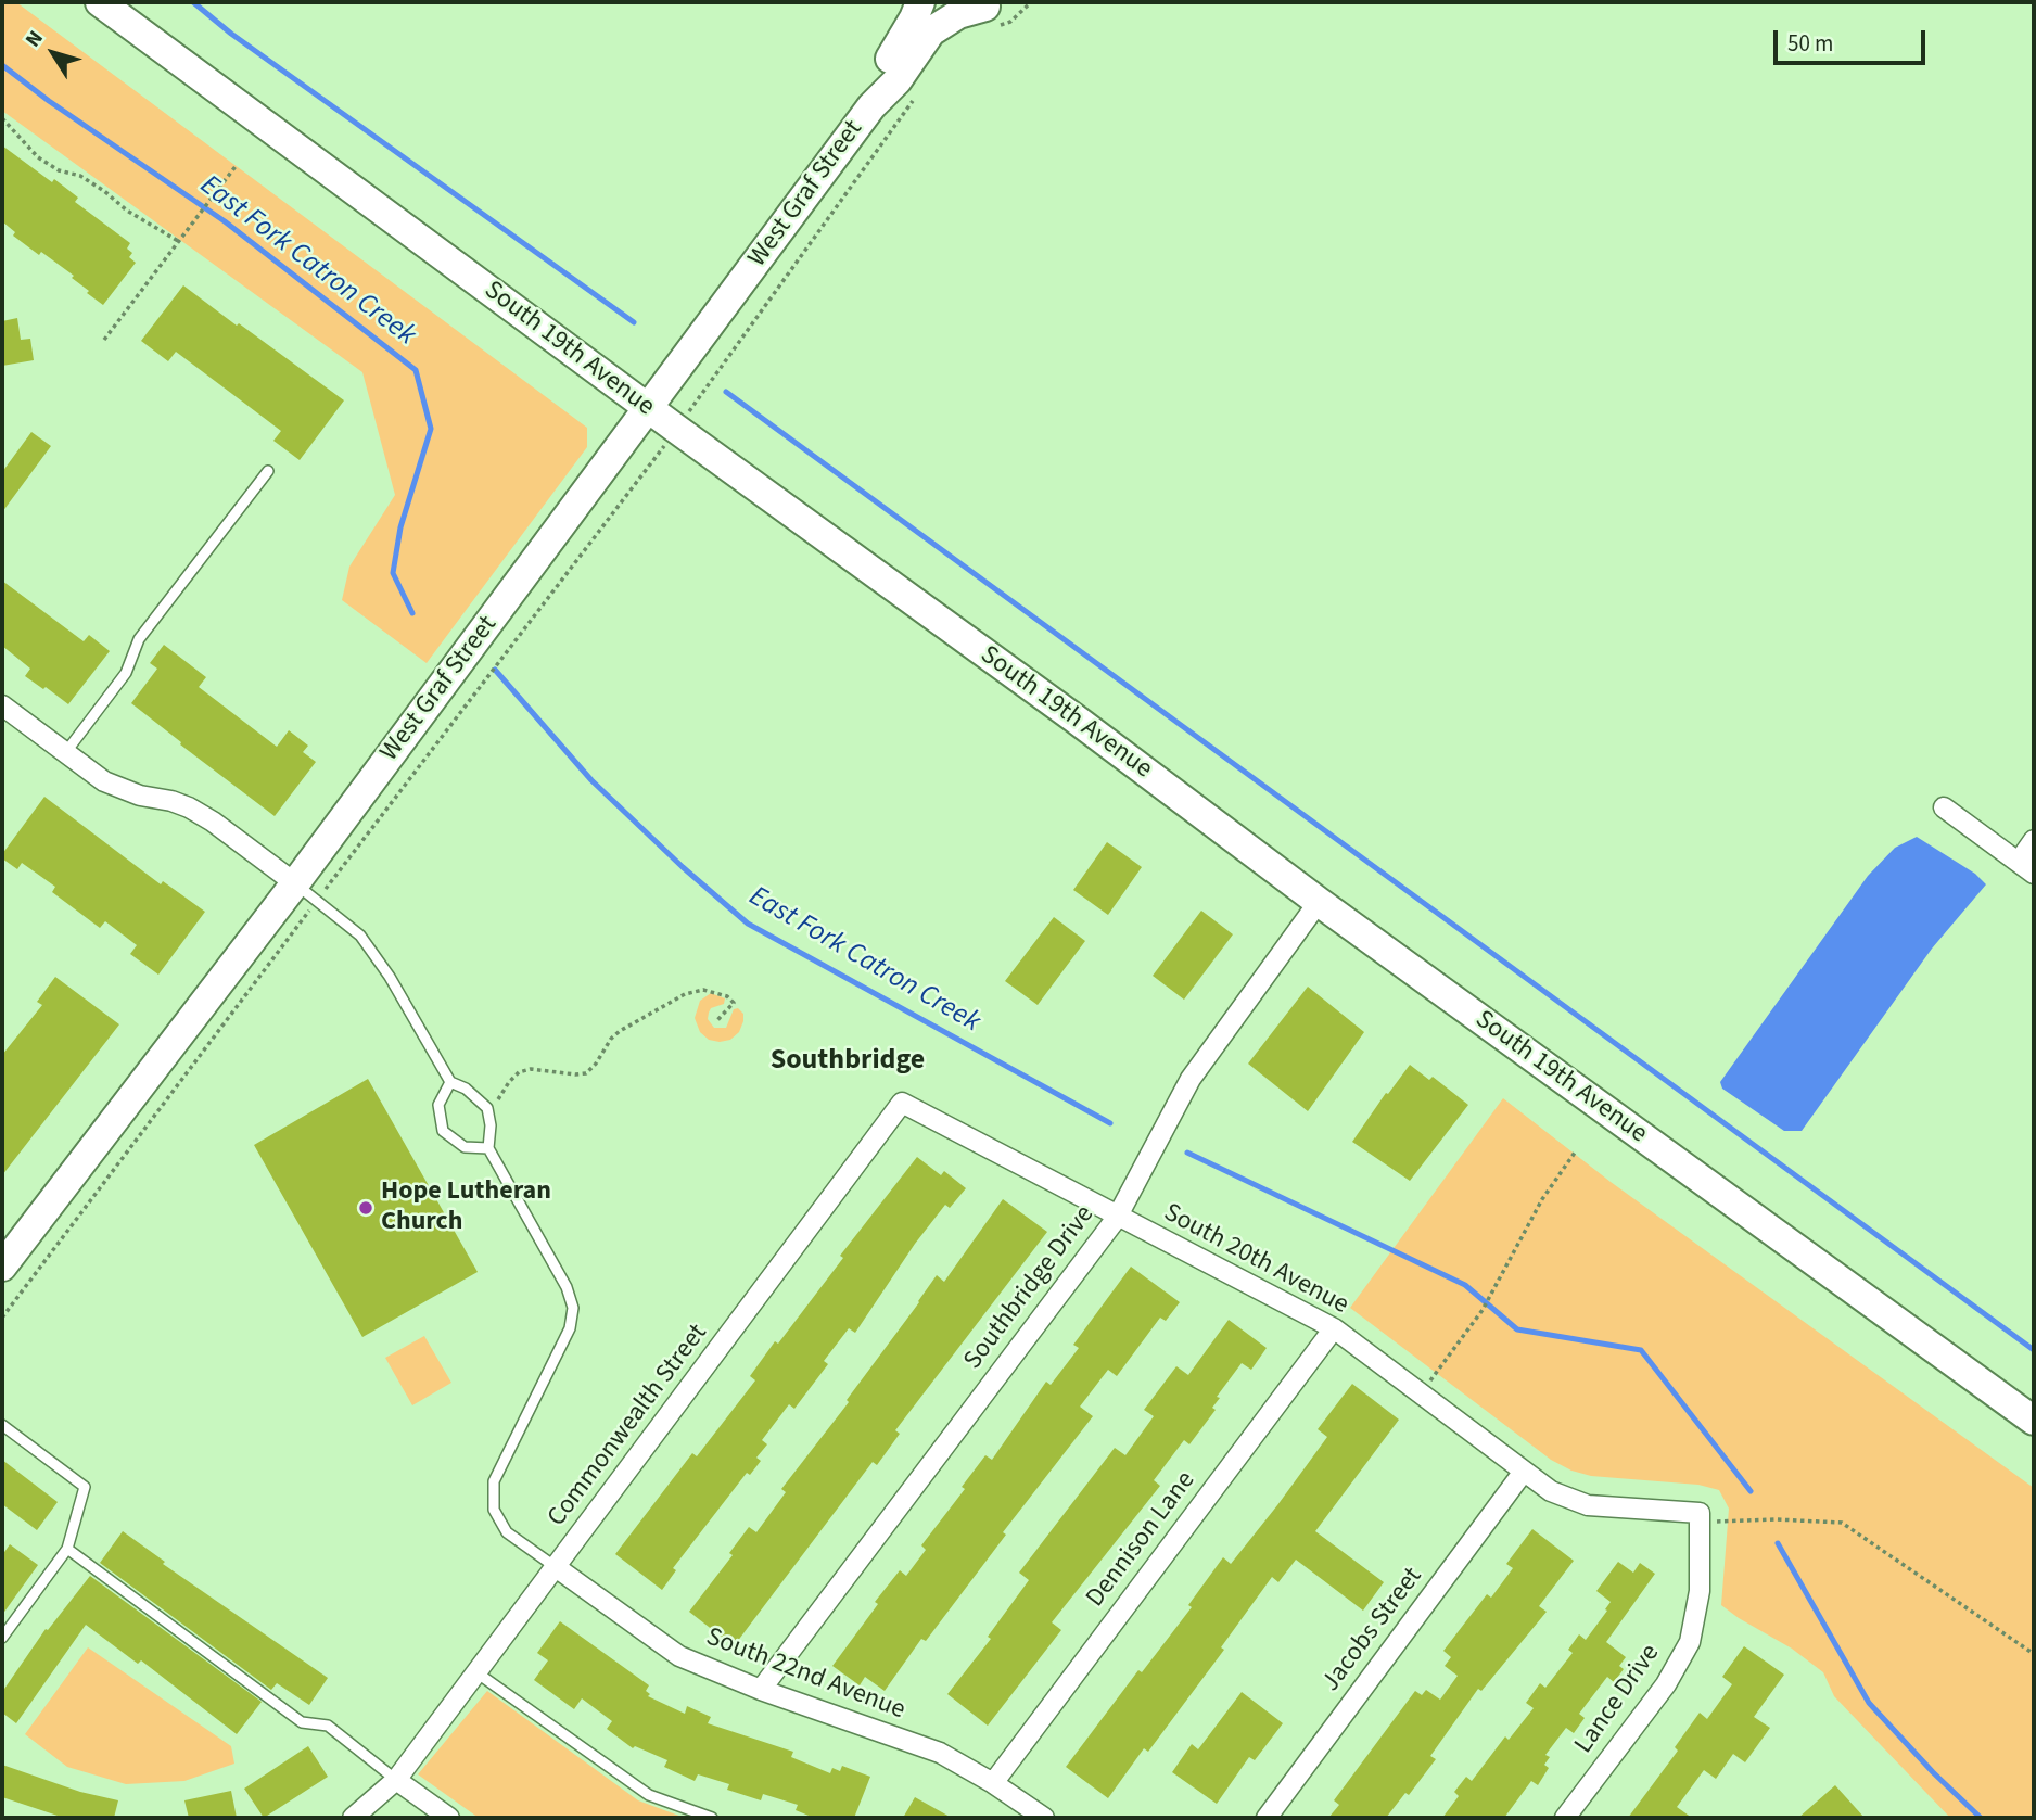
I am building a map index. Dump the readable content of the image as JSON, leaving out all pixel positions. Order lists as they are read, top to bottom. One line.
{"streets":{"main road":["West Graf Street","South 19th Avenue"],"street":["South 20th Avenue","Southbridge Drive","Commonwealth Street","Dennison Lane","Jacobs Street","South 22nd Avenue","Lance Drive"]},"crossings":[["West Graf Street","South 19th Avenue"],["South 19th Avenue","Southbridge Drive"],["South 20th Avenue","Southbridge Drive"],["South 20th Avenue","Commonwealth Street"],["South 20th Avenue","Dennison Lane"],["South 20th Avenue","Jacobs Street"],["South 20th Avenue","Lance Drive"],["Southbridge Drive","South 22nd Avenue"],["Commonwealth Street","South 22nd Avenue"],["Dennison Lane","South 22nd Avenue"]],"districts":["Southbridge"],"water":["East Fork Catron Creek"],"places":["Hope Lutheran Church"],"scale_bar":"50 m","north":"top left"}
